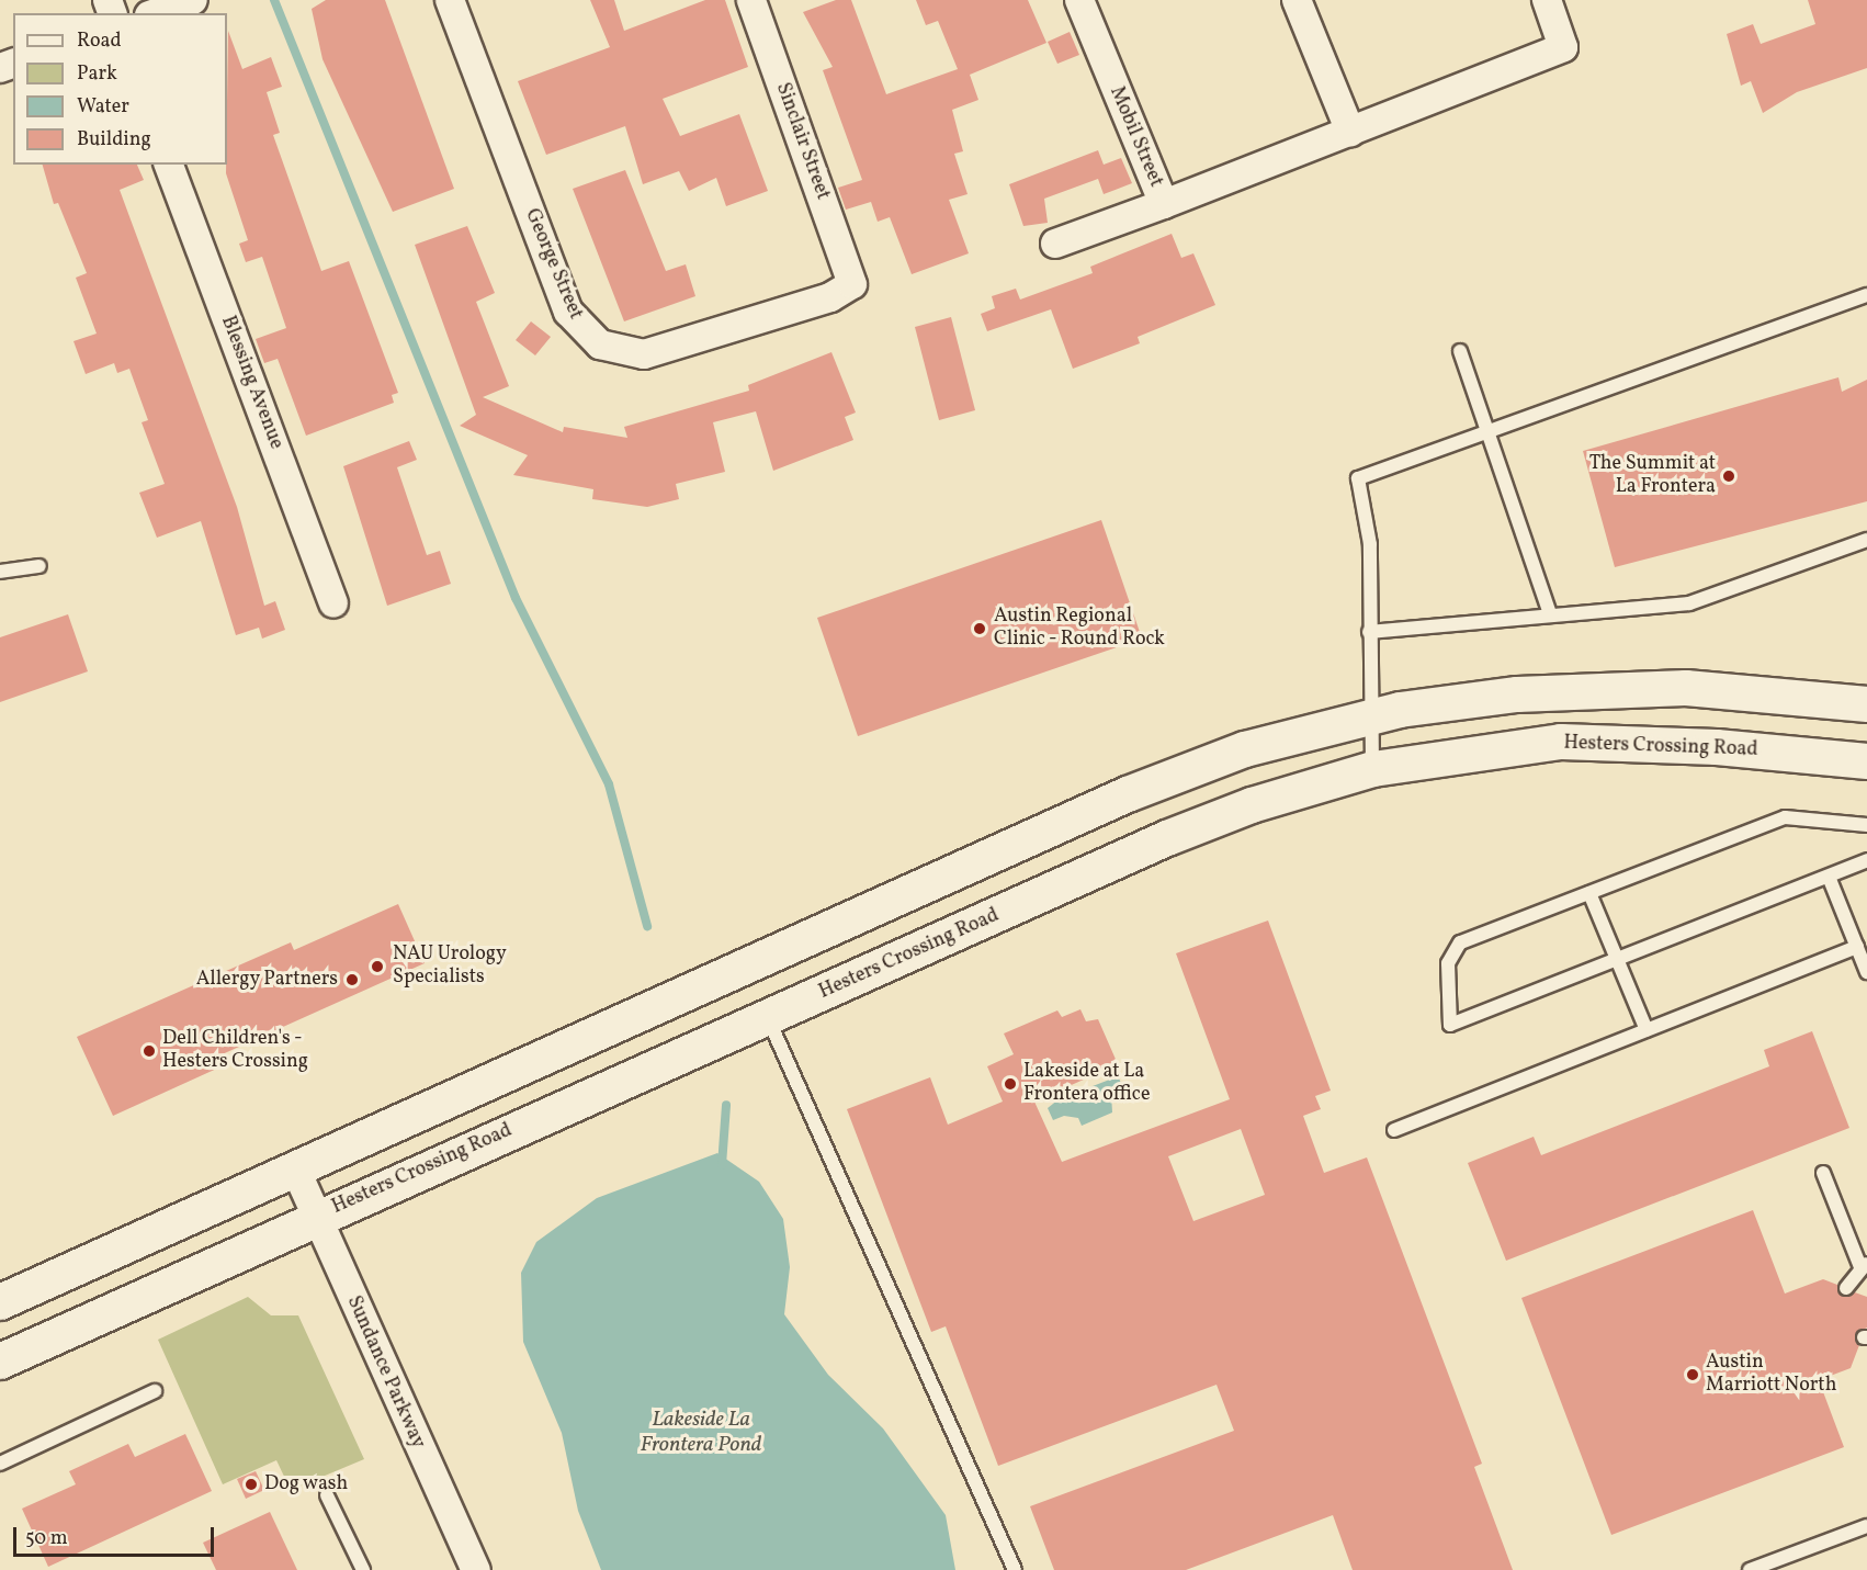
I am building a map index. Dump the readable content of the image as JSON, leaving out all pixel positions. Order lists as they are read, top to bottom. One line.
{"streets":{"street":["Mobil Street","Sinclair Street","George Street","Blessing Avenue","Hesters Crossing Road","Sundance Parkway"]},"crossings":[["Sinclair Street","George Street"],["Hesters Crossing Road","Sundance Parkway"]],"water":["Lakeside La Frontera Pond"],"places":["The Summit at La Frontera","Austin Regional Clinic - Round Rock","NAU Urology Specialists","Allergy Partners","Dell Children's - Hesters Crossing","Lakeside at La Frontera office","Austin Marriott North","Dog wash"],"legend":["Road","Park","Water","Building"],"scale_bar":"50 m"}
